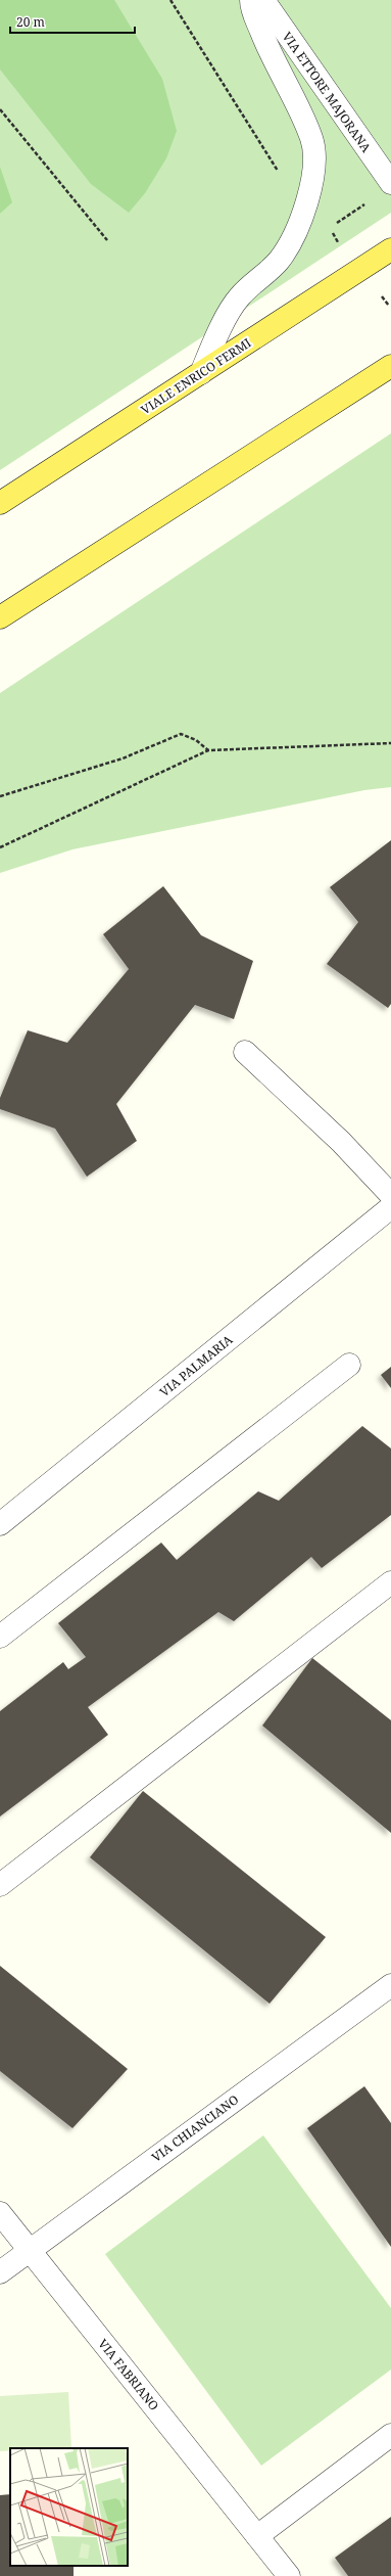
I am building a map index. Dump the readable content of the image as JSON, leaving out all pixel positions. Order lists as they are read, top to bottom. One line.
{"streets":{"main road":["VIALE ENRICO FERMI"],"street":["VIA ETTORE MAJORANA","VIA PALMARIA","VIA CHIANCIANO","VIA FABRIANO"]},"crossings":[["VIA ETTORE MAJORANA","VIALE ENRICO FERMI"],["VIA CHIANCIANO","VIA FABRIANO"]],"scale_bar":"20 m"}
